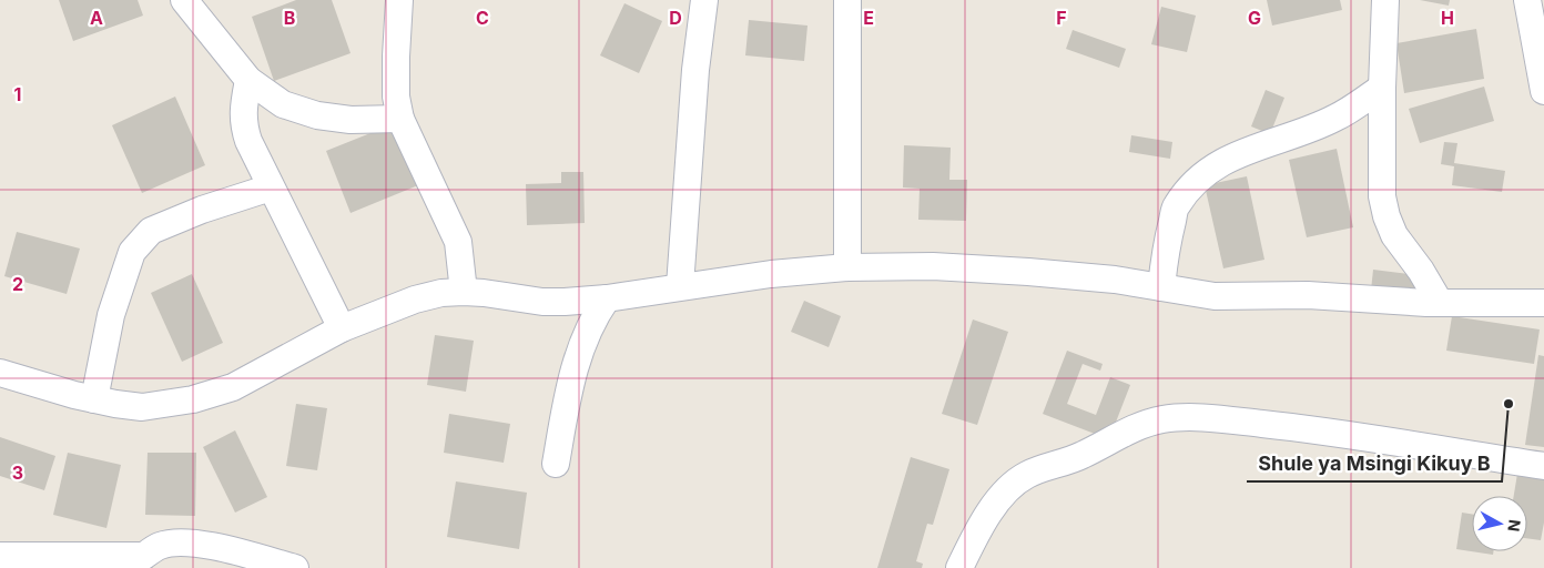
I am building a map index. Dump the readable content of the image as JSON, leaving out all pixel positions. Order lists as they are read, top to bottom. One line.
{"places":["Shule ya Msingi Kikuy B"],"north":"right","grid":{"columns":["A","B","C","D","E","F","G","H"],"rows":["1","2","3"]}}
